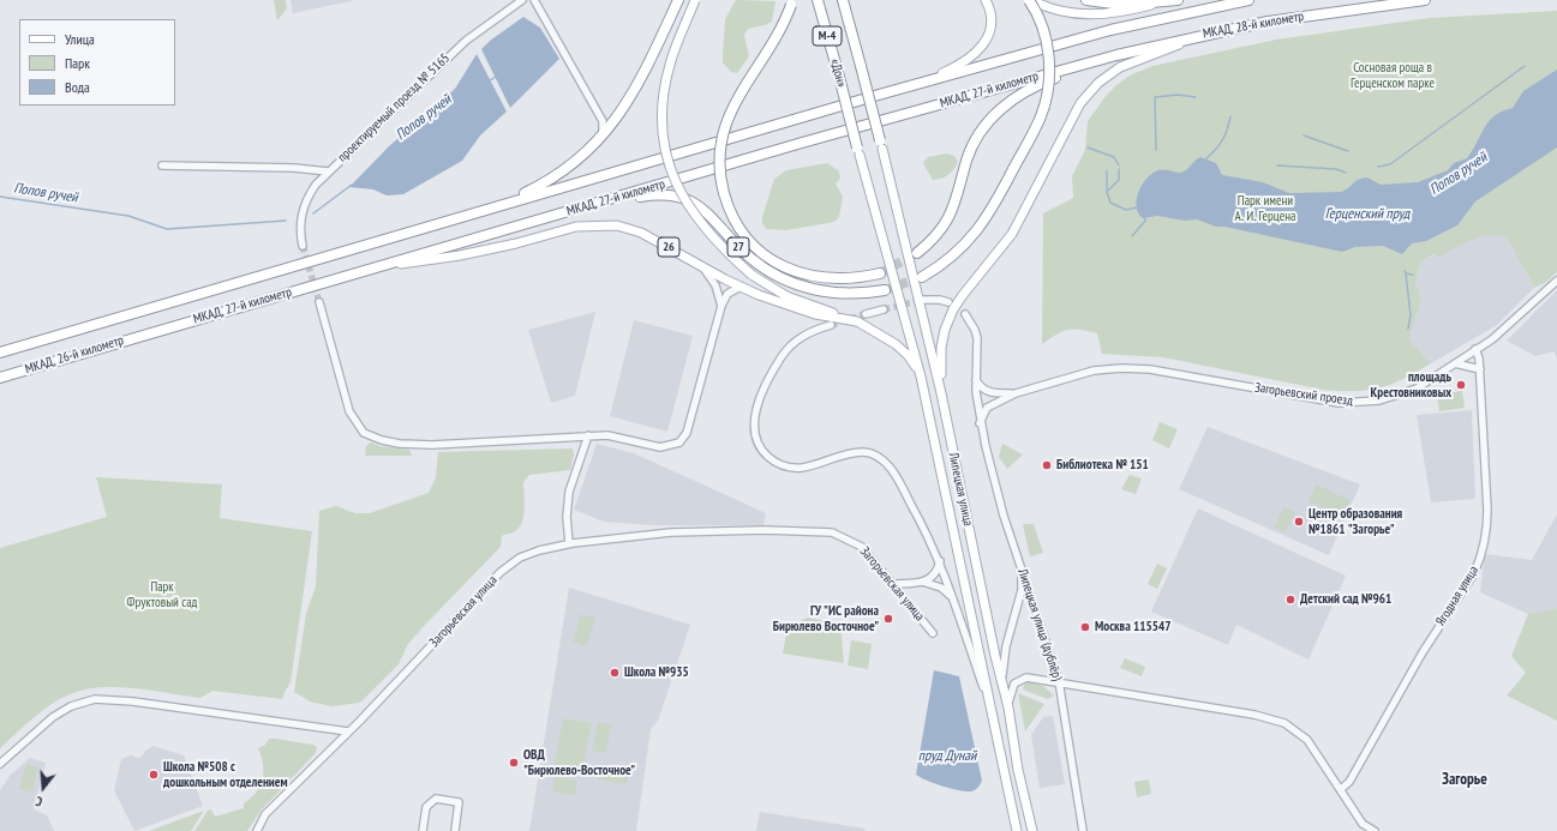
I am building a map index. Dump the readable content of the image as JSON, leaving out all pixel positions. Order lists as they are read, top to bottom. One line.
{"streets":{"highway":["МКАД, 28-й километр","М-4","«Дон»","МКАД, 27-й километр","27","МКАД, 26-й километр"],"main road":["26","Липецкая улица"],"street":["проектируемый проезд № 5165","Загорьевский проезд","Загорьевская улица","Ягодная улица","Липецкая улица (дублёр)"]},"crossings":[["МКАД, 28-й километр","МКАД, 27-й километр"],["«Дон»","Липецкая улица"],["МКАД, 27-й километр","26"],["МКАД, 27-й километр","27"],["МКАД, 27-й километр","МКАД, 26-й километр"],["26","Липецкая улица"],["Загорьевский проезд","Ягодная улица"]],"districts":["Загорье"],"water":["Попов ручей","Герценский пруд","пруд Дунай"],"parks":["Сосновая роща в Герценском парке","Парк имени А. И. Герцена","Парк Фруктовый сад"],"places":["площадь Крестовниковых","Библиотека № 151","Центр образования №1861 \"Загорье\"","Детский сад №961","ГУ \"ИС района Бирюлево Восточное\"","Москва 115547","Школа №935","ОВД \"Бирюлево-Восточное\"","Школа №508 с дошкольным отделением"],"legend":["Улица","Парк","Вода"],"north":"bottom"}
